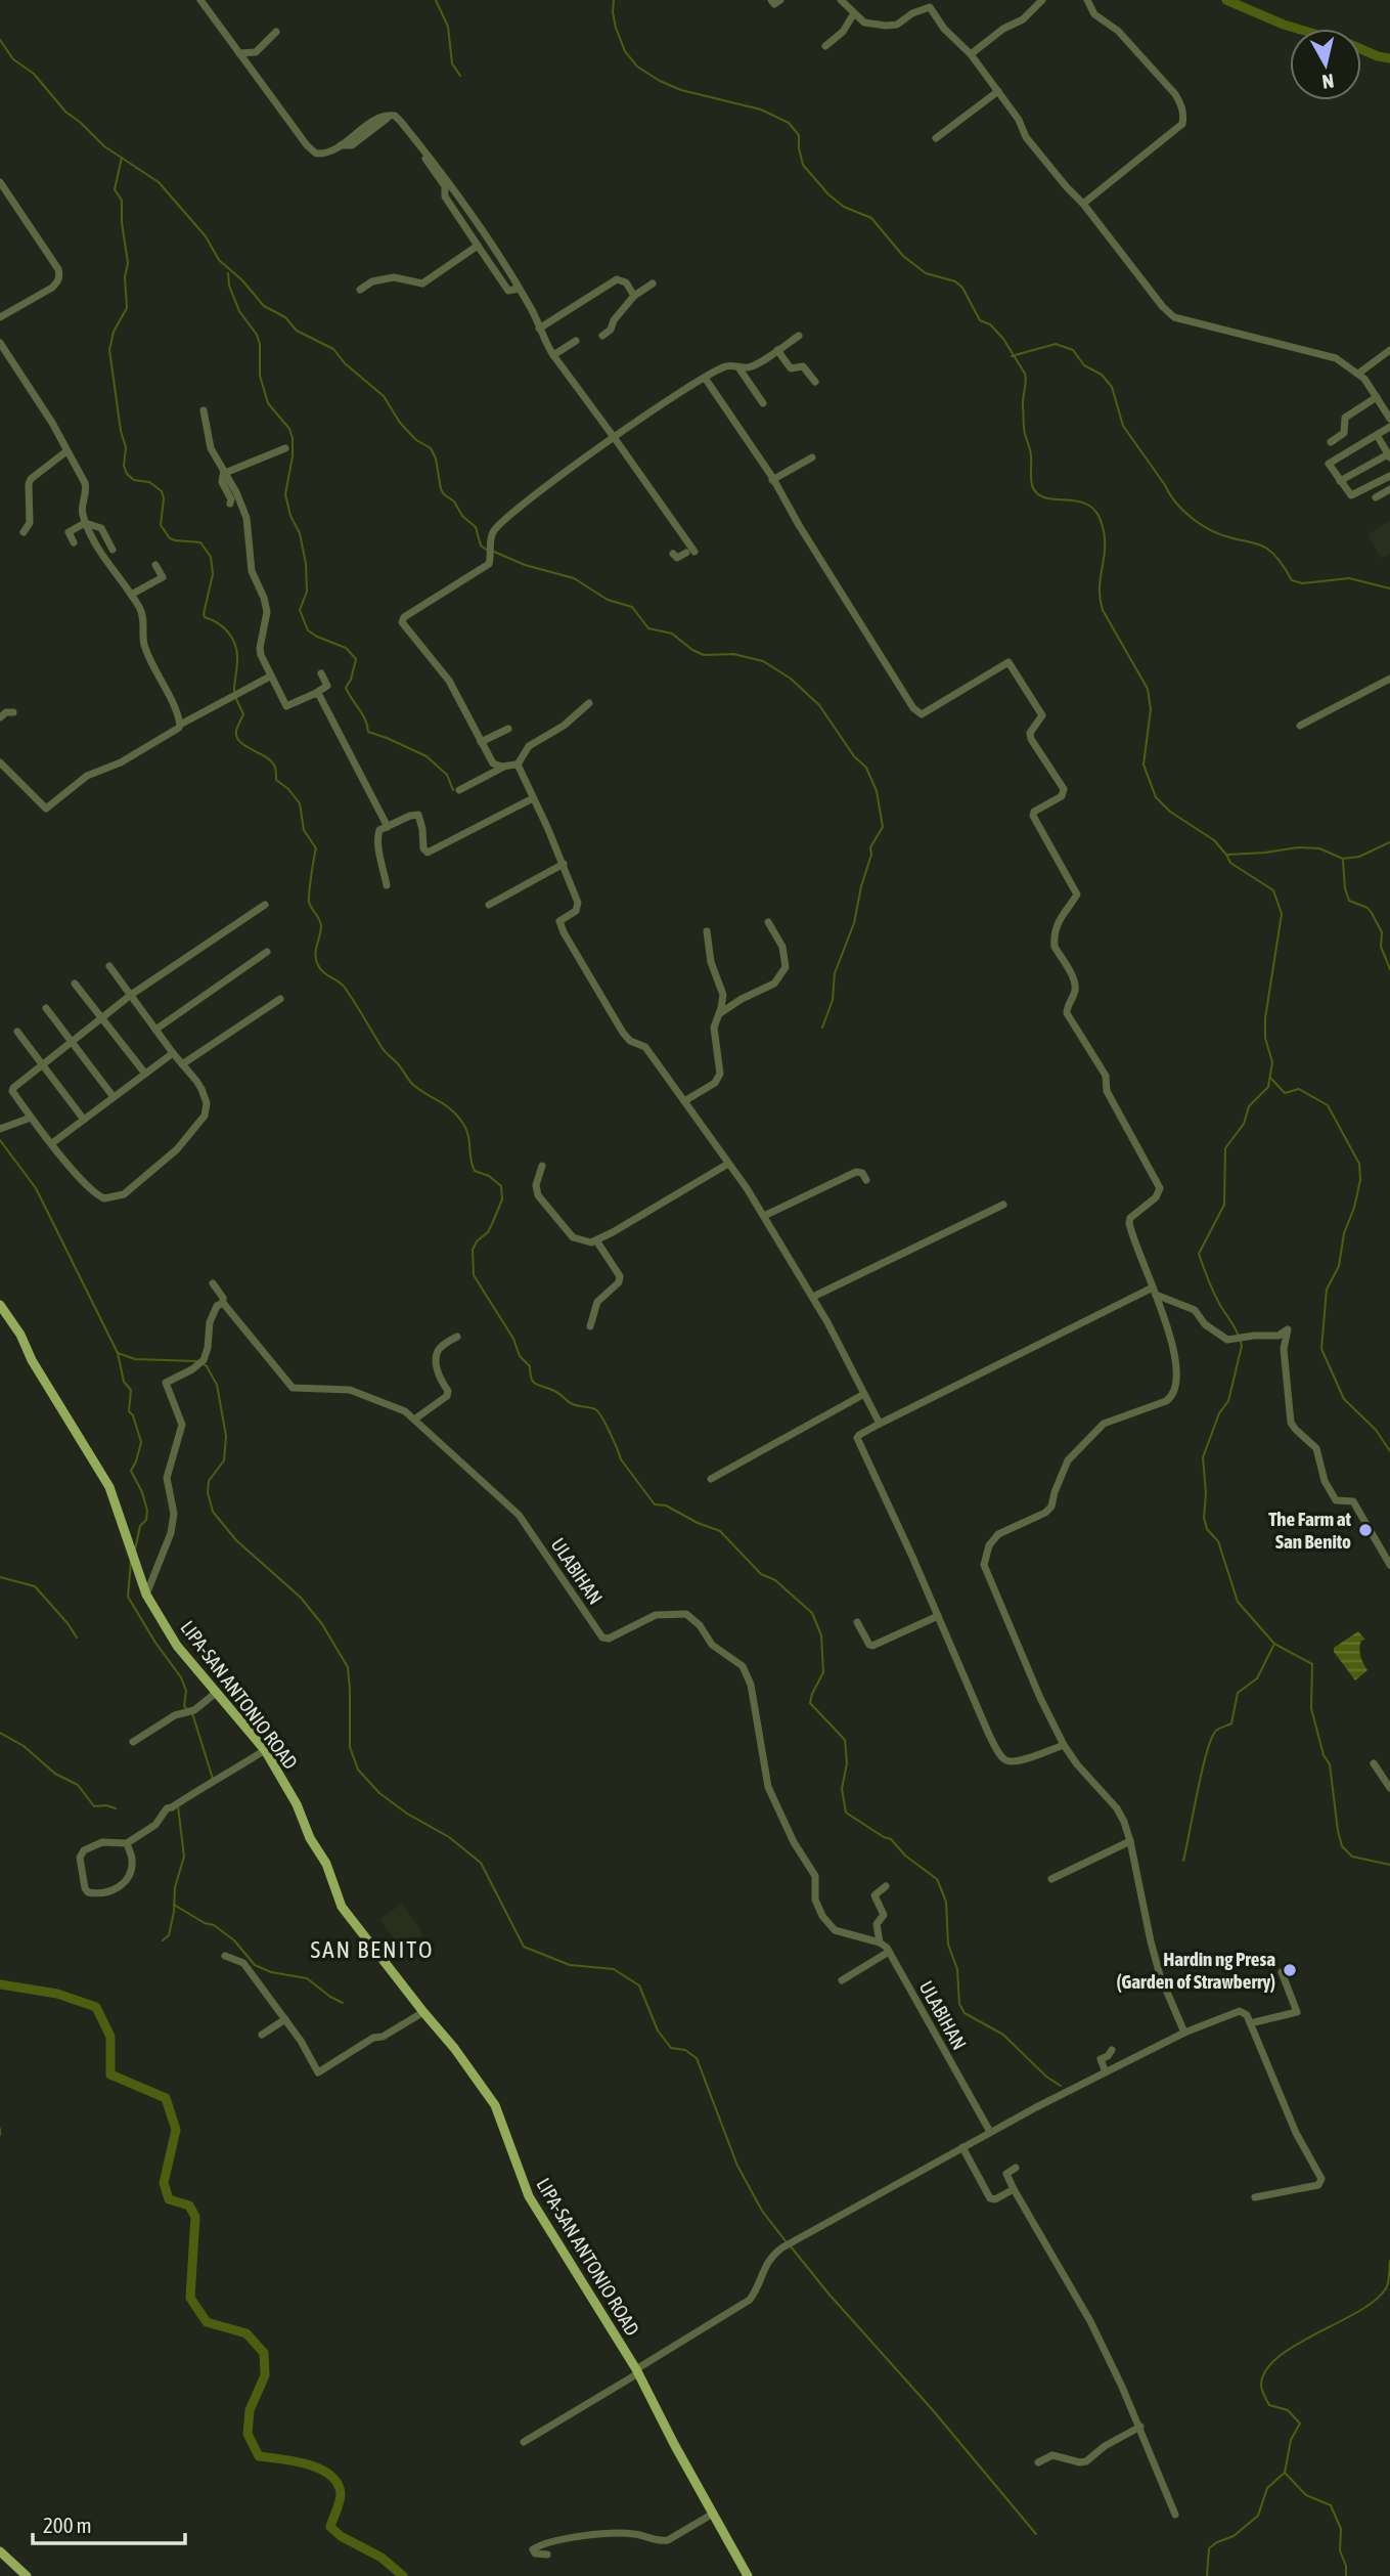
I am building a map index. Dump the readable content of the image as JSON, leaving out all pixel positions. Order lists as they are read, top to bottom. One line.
{"streets":{"main road":["LIPA-SAN ANTONIO ROAD"],"street":["ULABIHAN"]},"districts":["SAN BENITO"],"places":["The Farm at San Benito","Hardin ng Presa (Garden of Strawberry)"],"scale_bar":"200 m","north":"bottom"}
